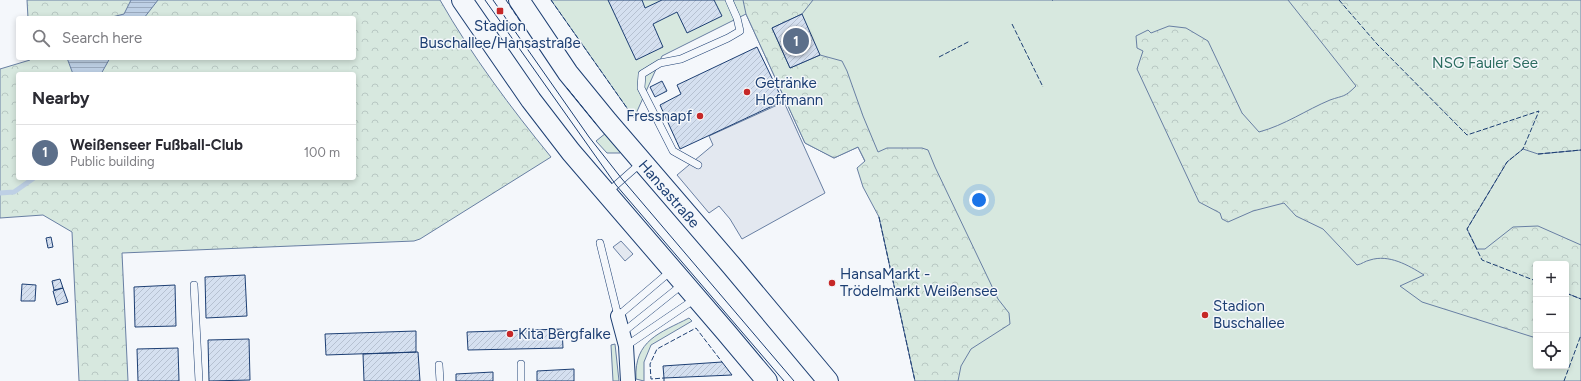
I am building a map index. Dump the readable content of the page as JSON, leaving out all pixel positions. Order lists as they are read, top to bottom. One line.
{"streets":{"main road":["Hansastraße"]},"parks":["NSG Fauler See"],"places":{"transit":["Stadion Buschallee/Hansastraße"],"other":["Getränke Hoffmann","Fressnapf","HansaMarkt - Trödelmarkt Weißensee","Stadion Buschallee","Kita Bergfalke"]},"page":{"search":"Search here","pins":"1","heading":"Nearby","list":[{"mark":"1","name":"Weißenseer Fußball-Club","note":"Public building","value":"100 m"}],"map_buttons":["+","−"]}}
